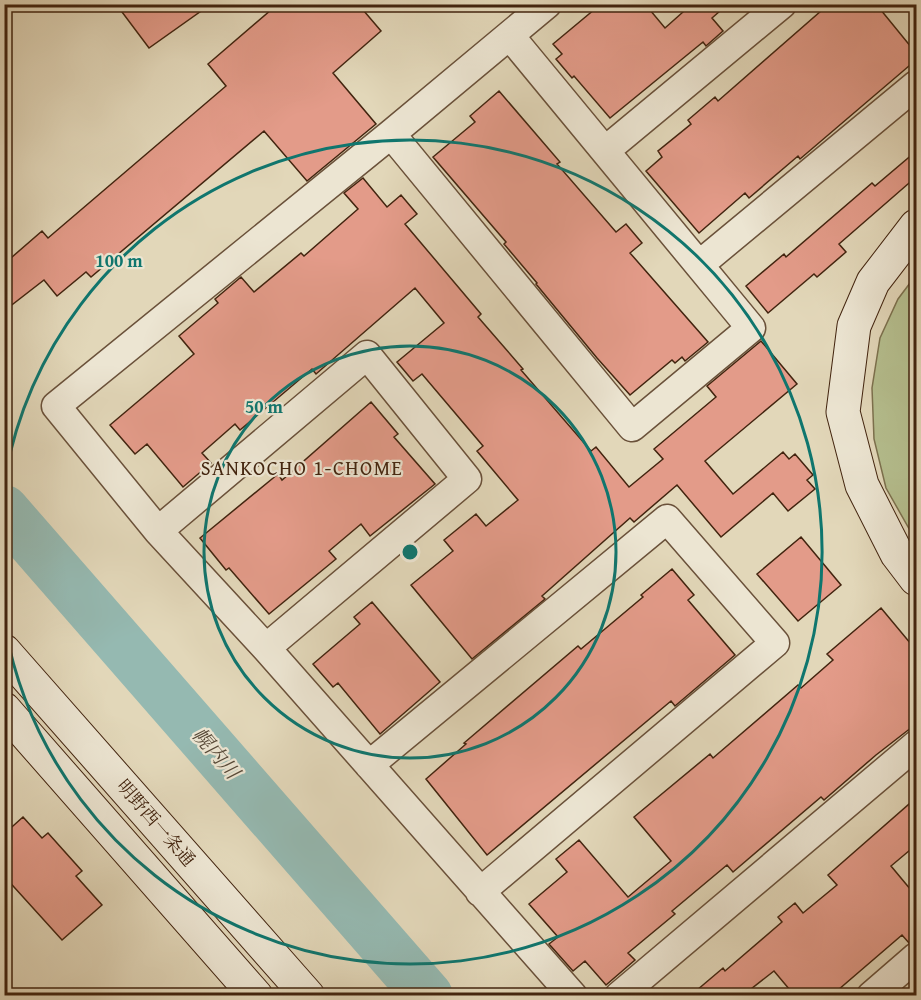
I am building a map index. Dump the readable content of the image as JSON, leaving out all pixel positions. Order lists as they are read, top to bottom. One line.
{"streets":{"street":["明野西一条通"]},"districts":["SANKOCHO 1-CHOME"],"water":["幌内川"],"rings":["100 m","50 m"]}
